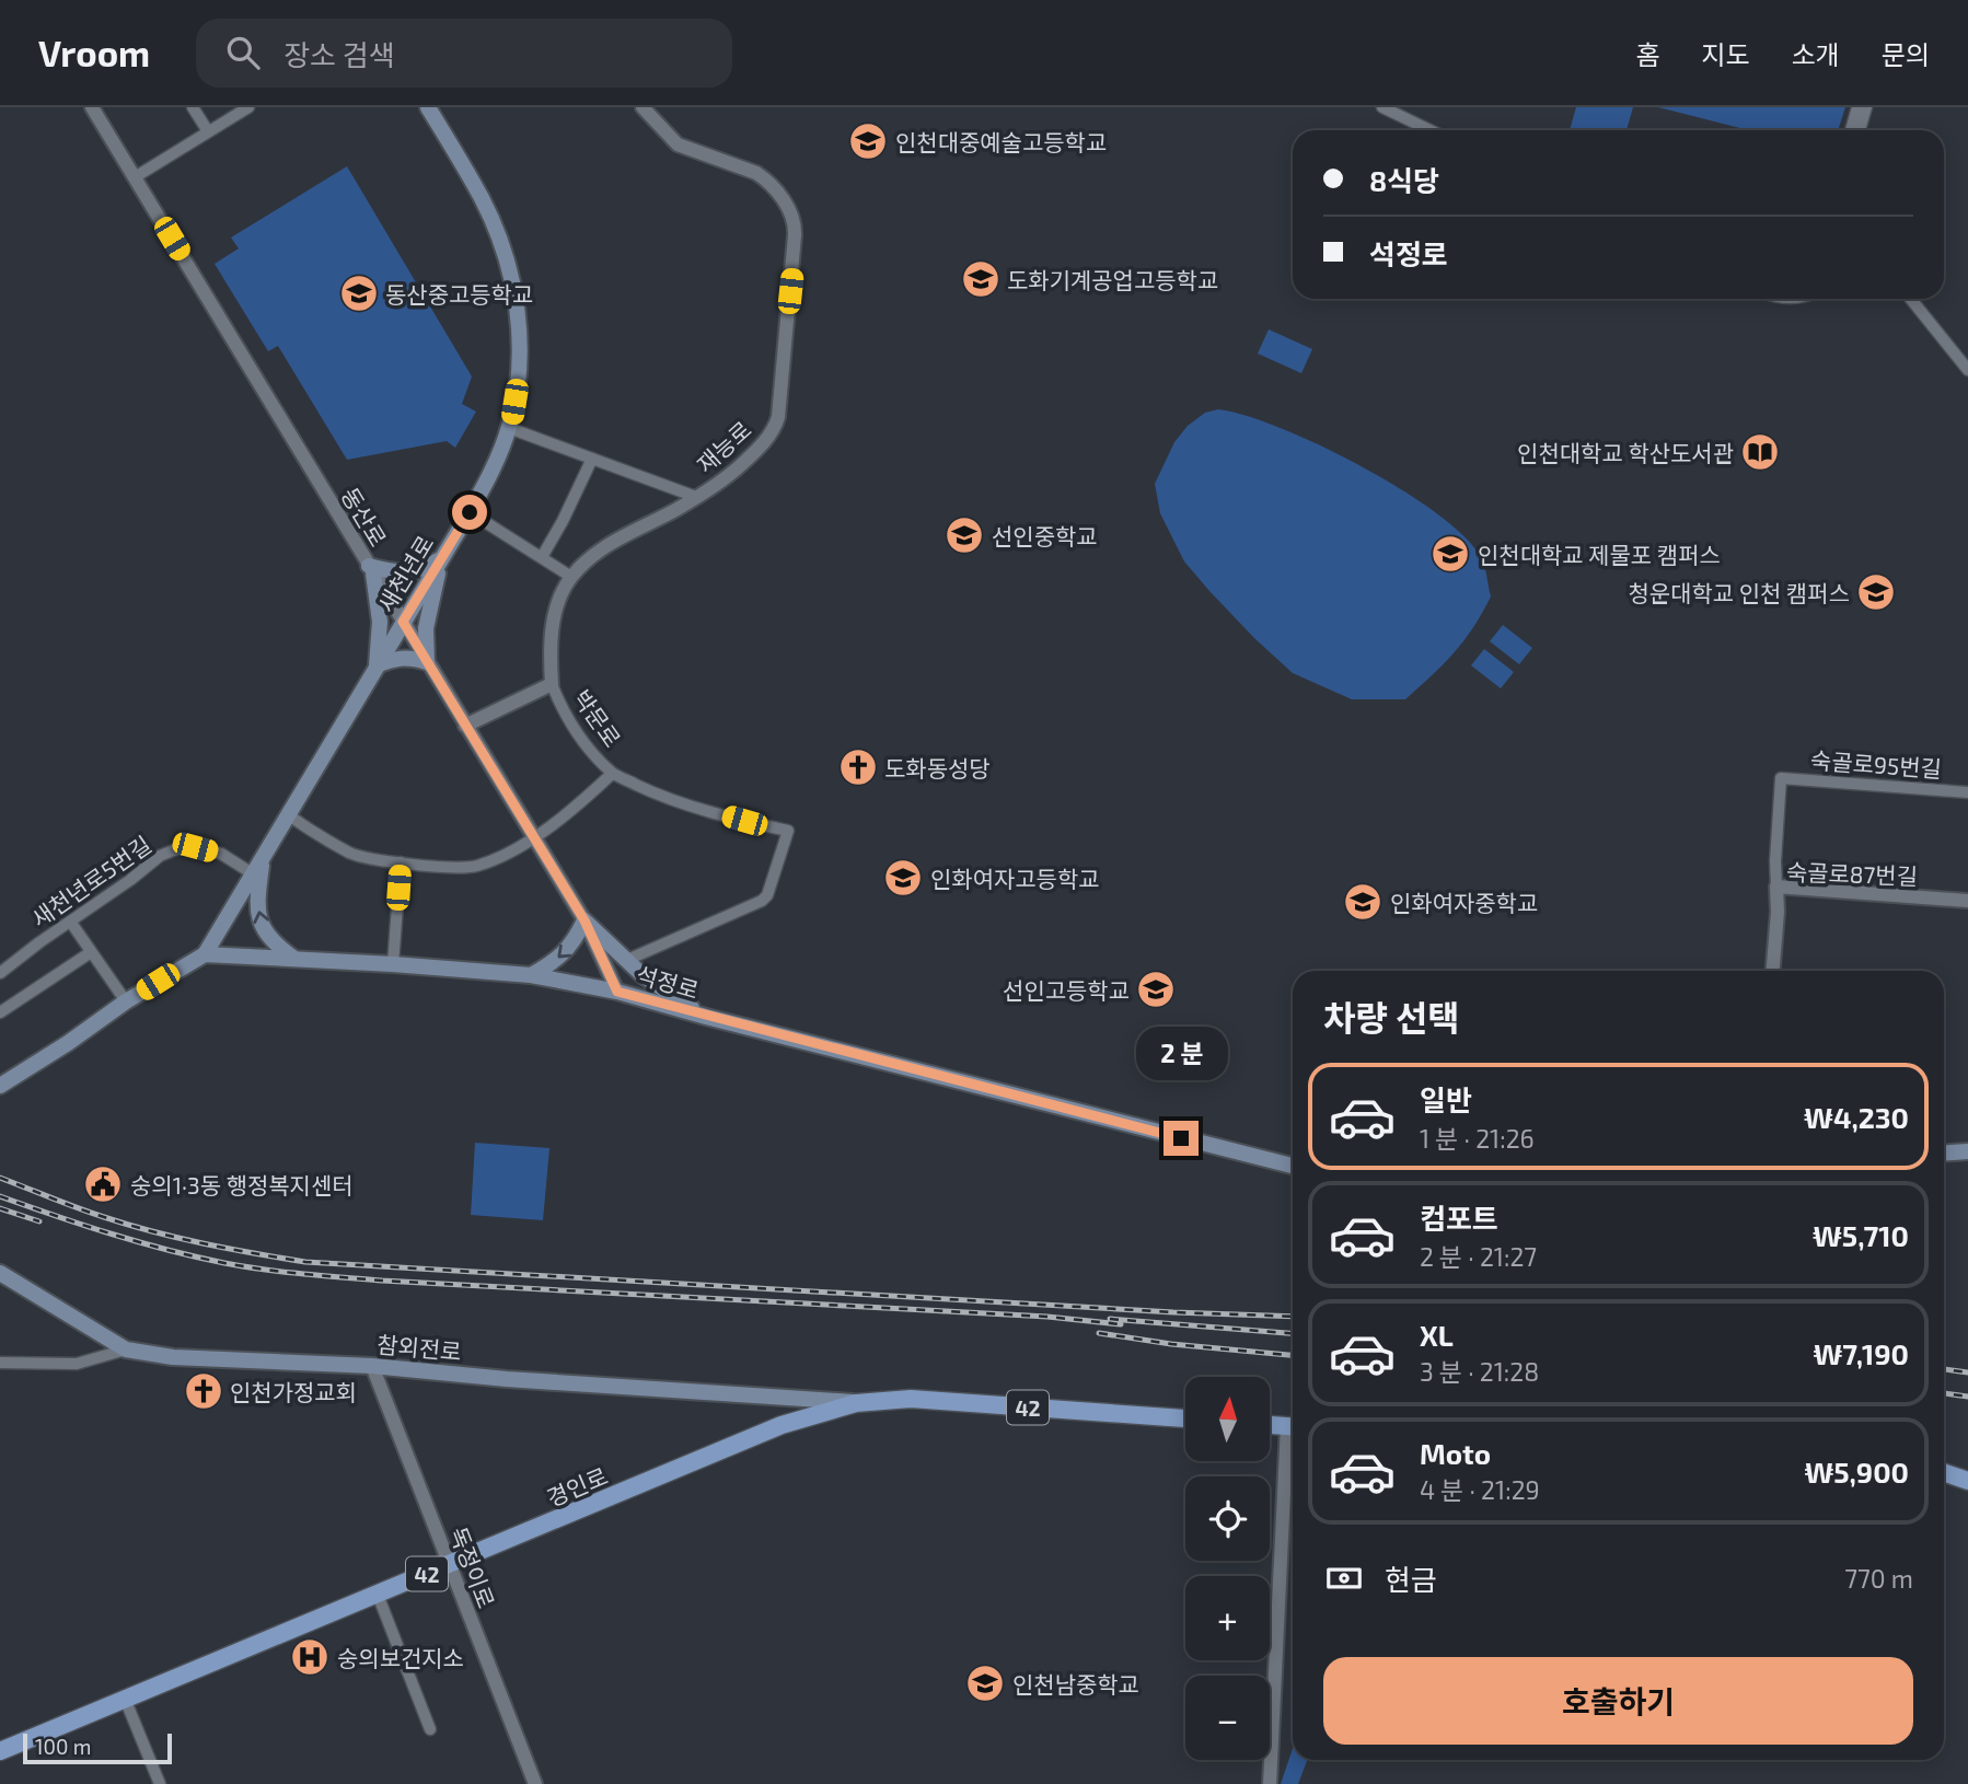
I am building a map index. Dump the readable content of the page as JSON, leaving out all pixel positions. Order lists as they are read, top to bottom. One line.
{"streets":{"main road":["새천년로","석정로","참외전로","42","경인로"],"street":["재능로","동산로","박문로","숙골로95번길","숙골로87번길","새천년로5번길","독정이로"]},"crossings":[["재능로","박문로"],["동산로","새천년로"],["동산로","석정로"],["새천년로","새천년로5번길"],["새천년로","석정로"],["숙골로95번길","숙골로87번길"],["참외전로","경인로"],["참외전로","독정이로"],["경인로","독정이로"]],"places":{"school or university":["인천대중예술고등학교","도화기계공업고등학교","동산중고등학교","선인중학교","인천대학교 제물포 캠퍼스","청운대학교 인천 캠퍼스","인화여자고등학교","인화여자중학교","선인고등학교","인천남중학교"],"library":["인천대학교 학산도서관"],"church":["도화동성당","인천가정교회"],"public building":["숭의1·3동 행정복지센터"],"hospital":["숭의보건지소"]},"scale_bar":"100 m","north":"top","page":{"header":"Vroom","search":"장소 검색","nav":["홈","지도","소개","문의"],"banner":["8식당","석정로"],"heading":"차량 선택","bubble":"2 분","list":[{"name":"일반","note":"1 분 · 21:26","value":"₩4,230"},{"name":"컴포트","note":"2 분 · 21:27","value":"₩5,710"},{"name":"XL","note":"3 분 · 21:28","value":"₩7,190"},{"name":"Moto","note":"4 분 · 21:29","value":"₩5,900"}],"map_buttons":["+","−"],"pay":["현금","770 m"],"buttons":"호출하기","scale":"100 m"}}
